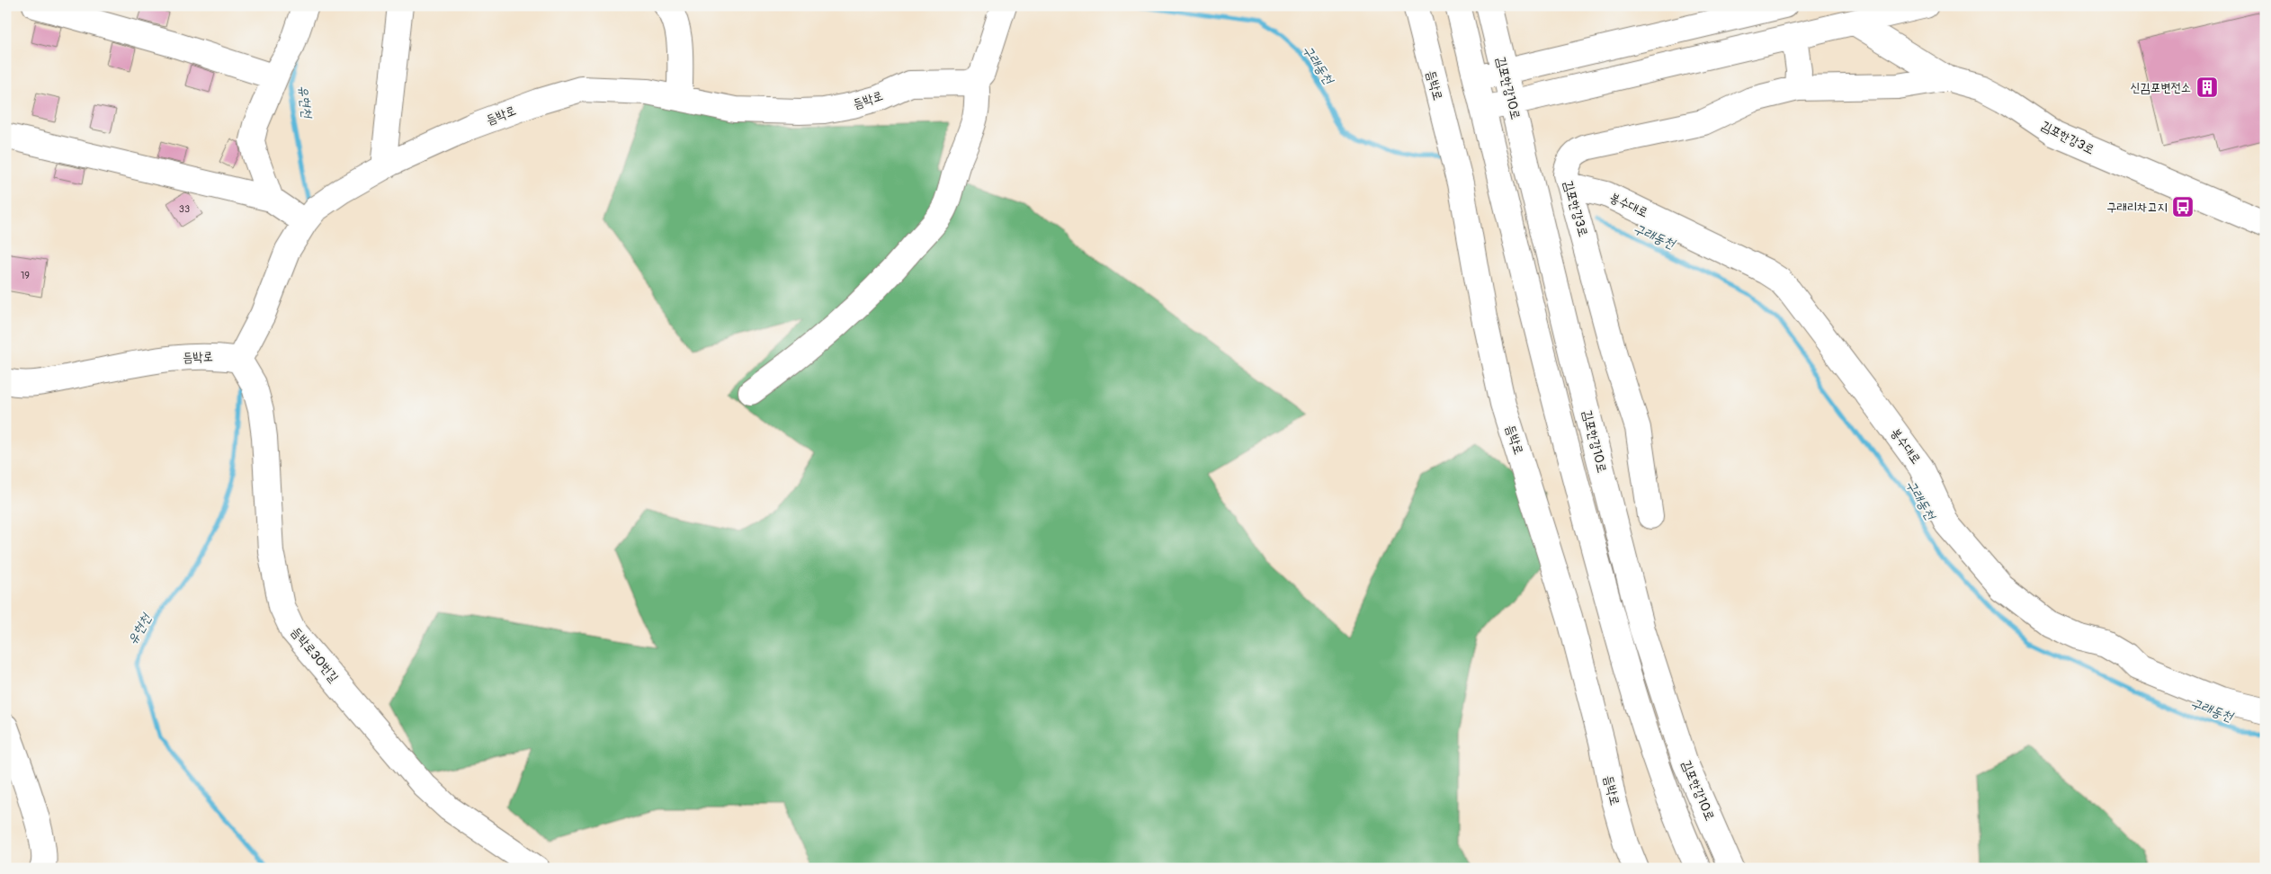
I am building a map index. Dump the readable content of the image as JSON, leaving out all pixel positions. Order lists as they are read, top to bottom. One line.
{"streets":{"street":["듬박로","김포한강10로","김포한강3로","봉수대로","듬박로30번길"]},"crossings":[["듬박로","듬박로30번길"],["김포한강3로","봉수대로"]],"water":["구래동천","유현천"],"places":{"building":["신김포변전소"],"bus stop":["구래리차고지"]},"house_numbers":["33","19"]}
